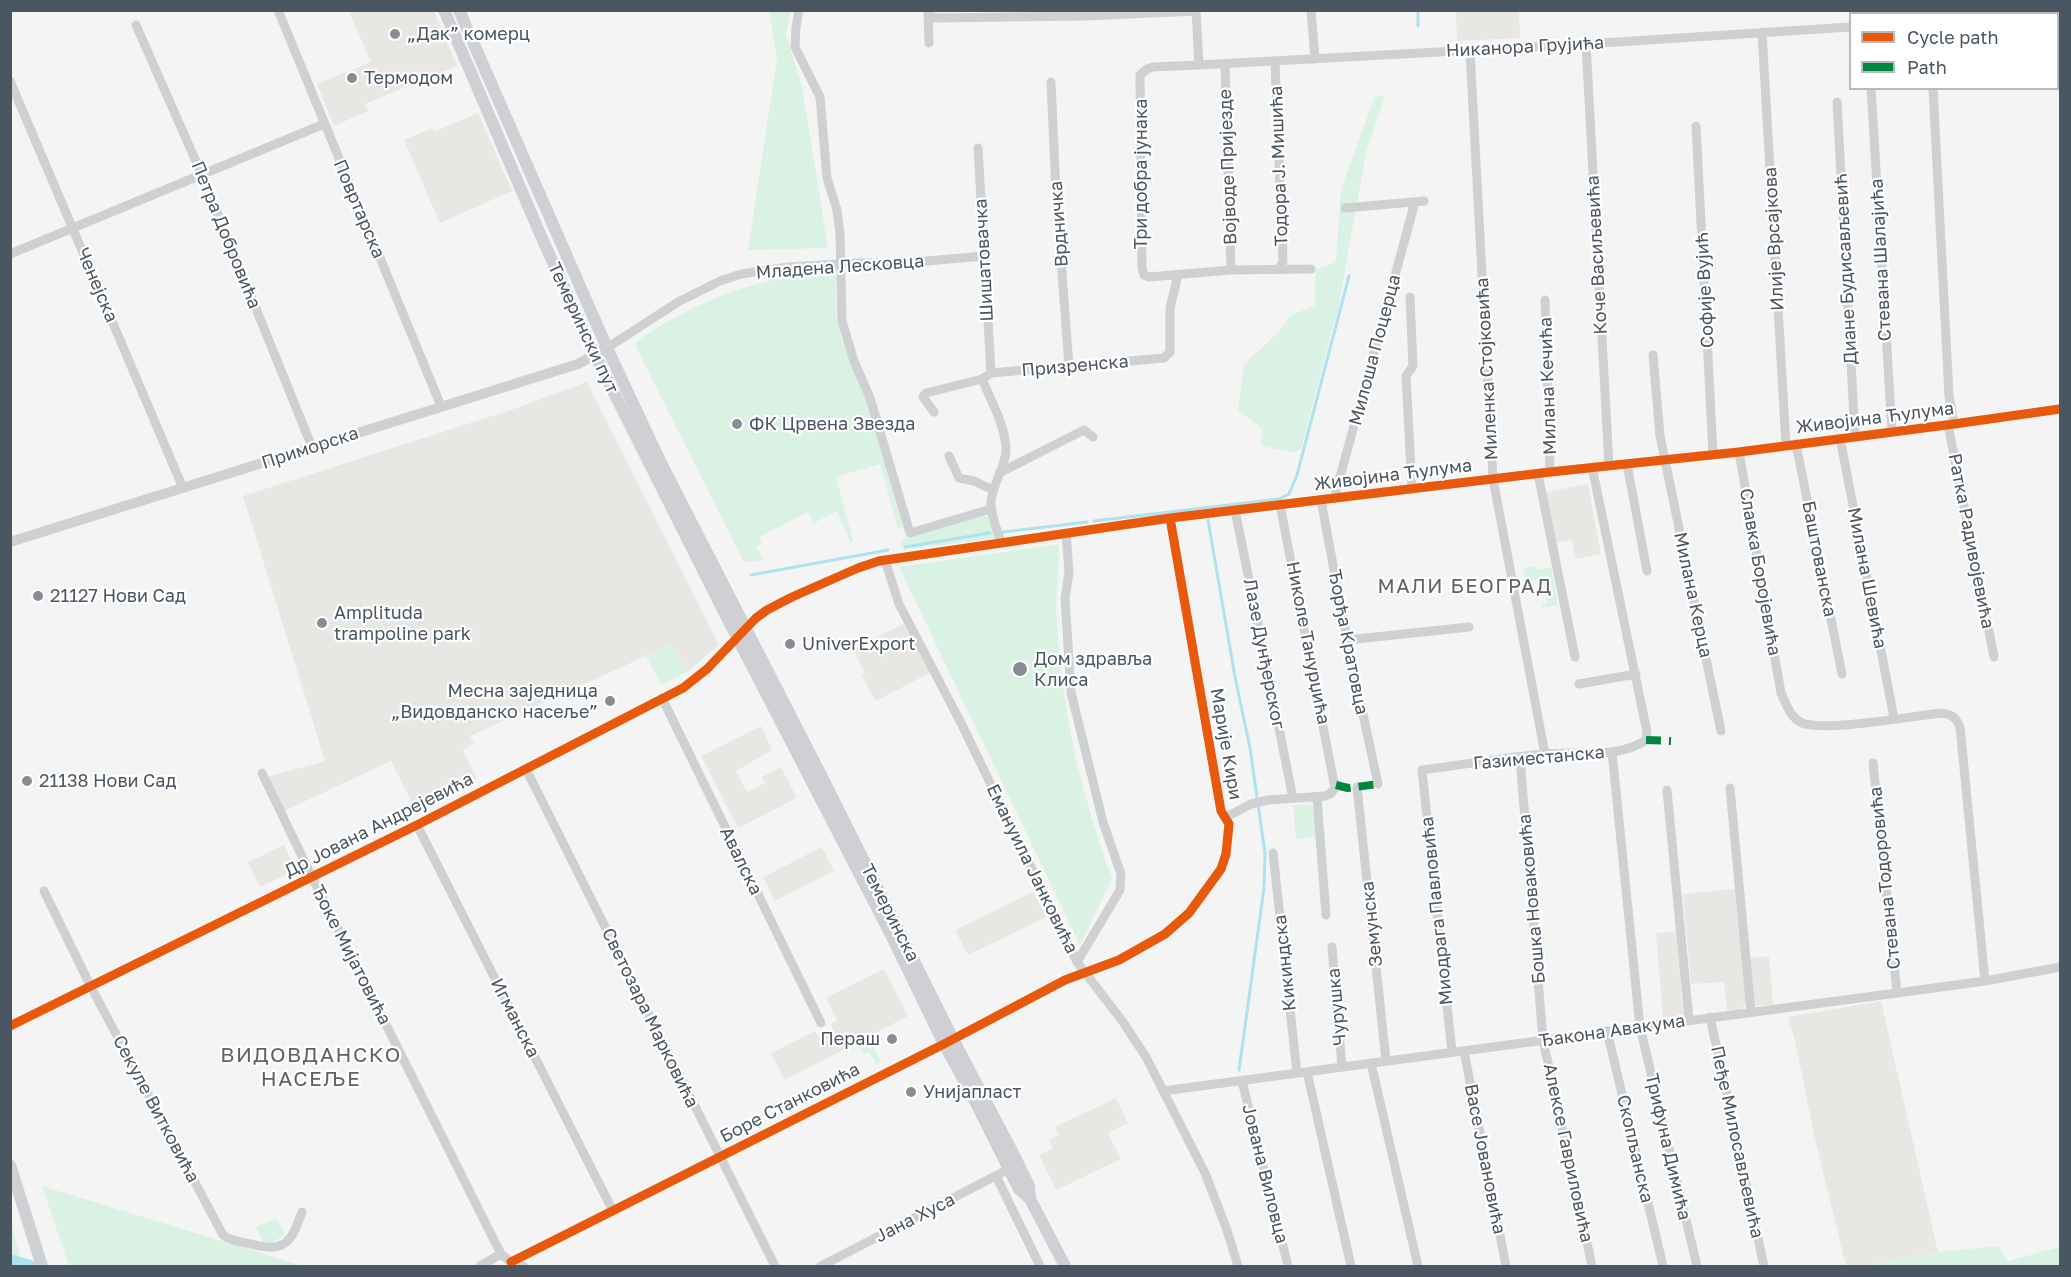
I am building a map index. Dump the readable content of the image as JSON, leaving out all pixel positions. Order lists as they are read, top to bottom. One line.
{"streets":{"main road":["Темерински пут","Темеринска"],"street":["Никанора Грујића","Тодора Ј. Мишића","Војводе Пријезде","Три добра јунака","Повртарска","Врдничка","Петра Добровића","Илије Врсајкова","Коче Васиљевића","Шишатовачка","Стевана Шалајића","Младена Лесковца","Диане Будисављевић","Ченејска","Софије Вујић","Милоша Поцерца","Призренска","Миленка Стојковића","Милана Кечића","Живојина Ћулума","Приморска","Ратка Радивојевића","Баштованска","Славка Боројевића","Милана Шевића","Милана Керца","Ђорђа Кратовца","Николе Танурџића","Лазе Дунђерског","Марије Кири","Газиместанска","Др Јована Андрејевића","Авалска","Емануила Јанковића","Стевана Тодоровића","Бошка Новаковића","Миодрага Павловића","Земунска","Ђоке Мијатовића","Кикиндска","Чурушка","Игманска","Светозара Марковића","Ђакона Авакума","Боре Станковића","Секуле Витковића","Пеђе Милосављевића","Трифуна Димића","Скопљанска","Алексе Гавриловића","Васе Јовановића","Јована Виловца","Јана Хуса"]},"crossings":[["Никанора Грујића","Тодора Ј. Мишића"],["Никанора Грујића","Војводе Пријезде"],["Никанора Грујића","Три добра јунака"],["Никанора Грујића","Илије Врсајкова"],["Никанора Грујића","Коче Васиљевића"],["Никанора Грујића","Миленка Стојковића"],["Три добра јунака","Призренска"],["Повртарска","Приморска"],["Врдничка","Призренска"],["Петра Добровића","Приморска"],["Илије Врсајкова","Живојина Ћулума"],["Илије Врсајкова","Баштованска"],["Коче Васиљевића","Живојина Ћулума"],["Шишатовачка","Младена Лесковца"],["Шишатовачка","Призренска"],["Стевана Шалајића","Живојина Ћулума"],["Младена Лесковца","Темерински пут"],["Младена Лесковца","Приморска"],["Диане Будисављевић","Живојина Ћулума"],["Ченејска","Приморска"],["Софије Вујић","Живојина Ћулума"],["Темерински пут","Живојина Ћулума"],["Темерински пут","Приморска"],["Темерински пут","Др Јована Андрејевића"],["Темерински пут","Темеринска"],["Милоша Поцерца","Живојина Ћулума"],["Миленка Стојковића","Живојина Ћулума"],["Миленка Стојковића","Газиместанска"],["Милана Кечића","Живојина Ћулума"],["Живојина Ћулума","Ратка Радивојевића"],["Живојина Ћулума","Баштованска"],["Живојина Ћулума","Славка Боројевића"],["Живојина Ћулума","Милана Шевића"],["Живојина Ћулума","Милана Керца"],["Живојина Ћулума","Ђорђа Кратовца"],["Живојина Ћулума","Николе Танурџића"],["Живојина Ћулума","Лазе Дунђерског"],["Живојина Ћулума","Марије Кири"],["Живојина Ћулума","Др Јована Андрејевића"],["Живојина Ћулума","Емануила Јанковића"],["Живојина Ћулума","Темеринска"],["Славка Боројевића","Милана Шевића"],["Марије Кири","Емануила Јанковића"],["Марије Кири","Боре Станковића"],["Газиместанска","Бошка Новаковића"],["Газиместанска","Миодрага Павловића"],["Газиместанска","Трифуна Димића"],["Др Јована Андрејевића","Авалска"],["Др Јована Андрејевића","Темеринска"],["Др Јована Андрејевића","Ђоке Мијатовића"],["Др Јована Андрејевића","Игманска"],["Др Јована Андрејевића","Светозара Марковића"],["Др Јована Андрејевића","Секуле Витковића"],["Емануила Јанковића","Ђакона Авакума"],["Емануила Јанковића","Боре Станковића"],["Стевана Тодоровића","Ђакона Авакума"],["Бошка Новаковића","Ђакона Авакума"],["Бошка Новаковића","Алексе Гавриловића"],["Миодрага Павловића","Ђакона Авакума"],["Темеринска","Боре Станковића"],["Темеринска","Јана Хуса"],["Земунска","Ђакона Авакума"],["Ђоке Мијатовића","Боре Станковића"],["Кикиндска","Ђакона Авакума"],["Чурушка","Ђакона Авакума"],["Игманска","Боре Станковића"],["Светозара Марковића","Боре Станковића"],["Ђакона Авакума","Пеђе Милосављевића"],["Ђакона Авакума","Трифуна Димића"],["Ђакона Авакума","Скопљанска"],["Ђакона Авакума","Алексе Гавриловића"],["Ђакона Авакума","Васе Јовановића"],["Ђакона Авакума","Јована Виловца"]],"districts":["МАЛИ БЕОГРАД","ВИДОВДАНСКО НАСЕЉЕ"],"places":["„Дак” комерц","Термодом","ФК Црвена Звезда","21127 Нови Сад","Amplituda trampoline park","UniverExport","Дом здравља Клиса","Месна заједница „Видовданско насеље”","21138 Нови Сад","Пераш","Унијапласт"],"legend":["Cycle path","Path"]}
